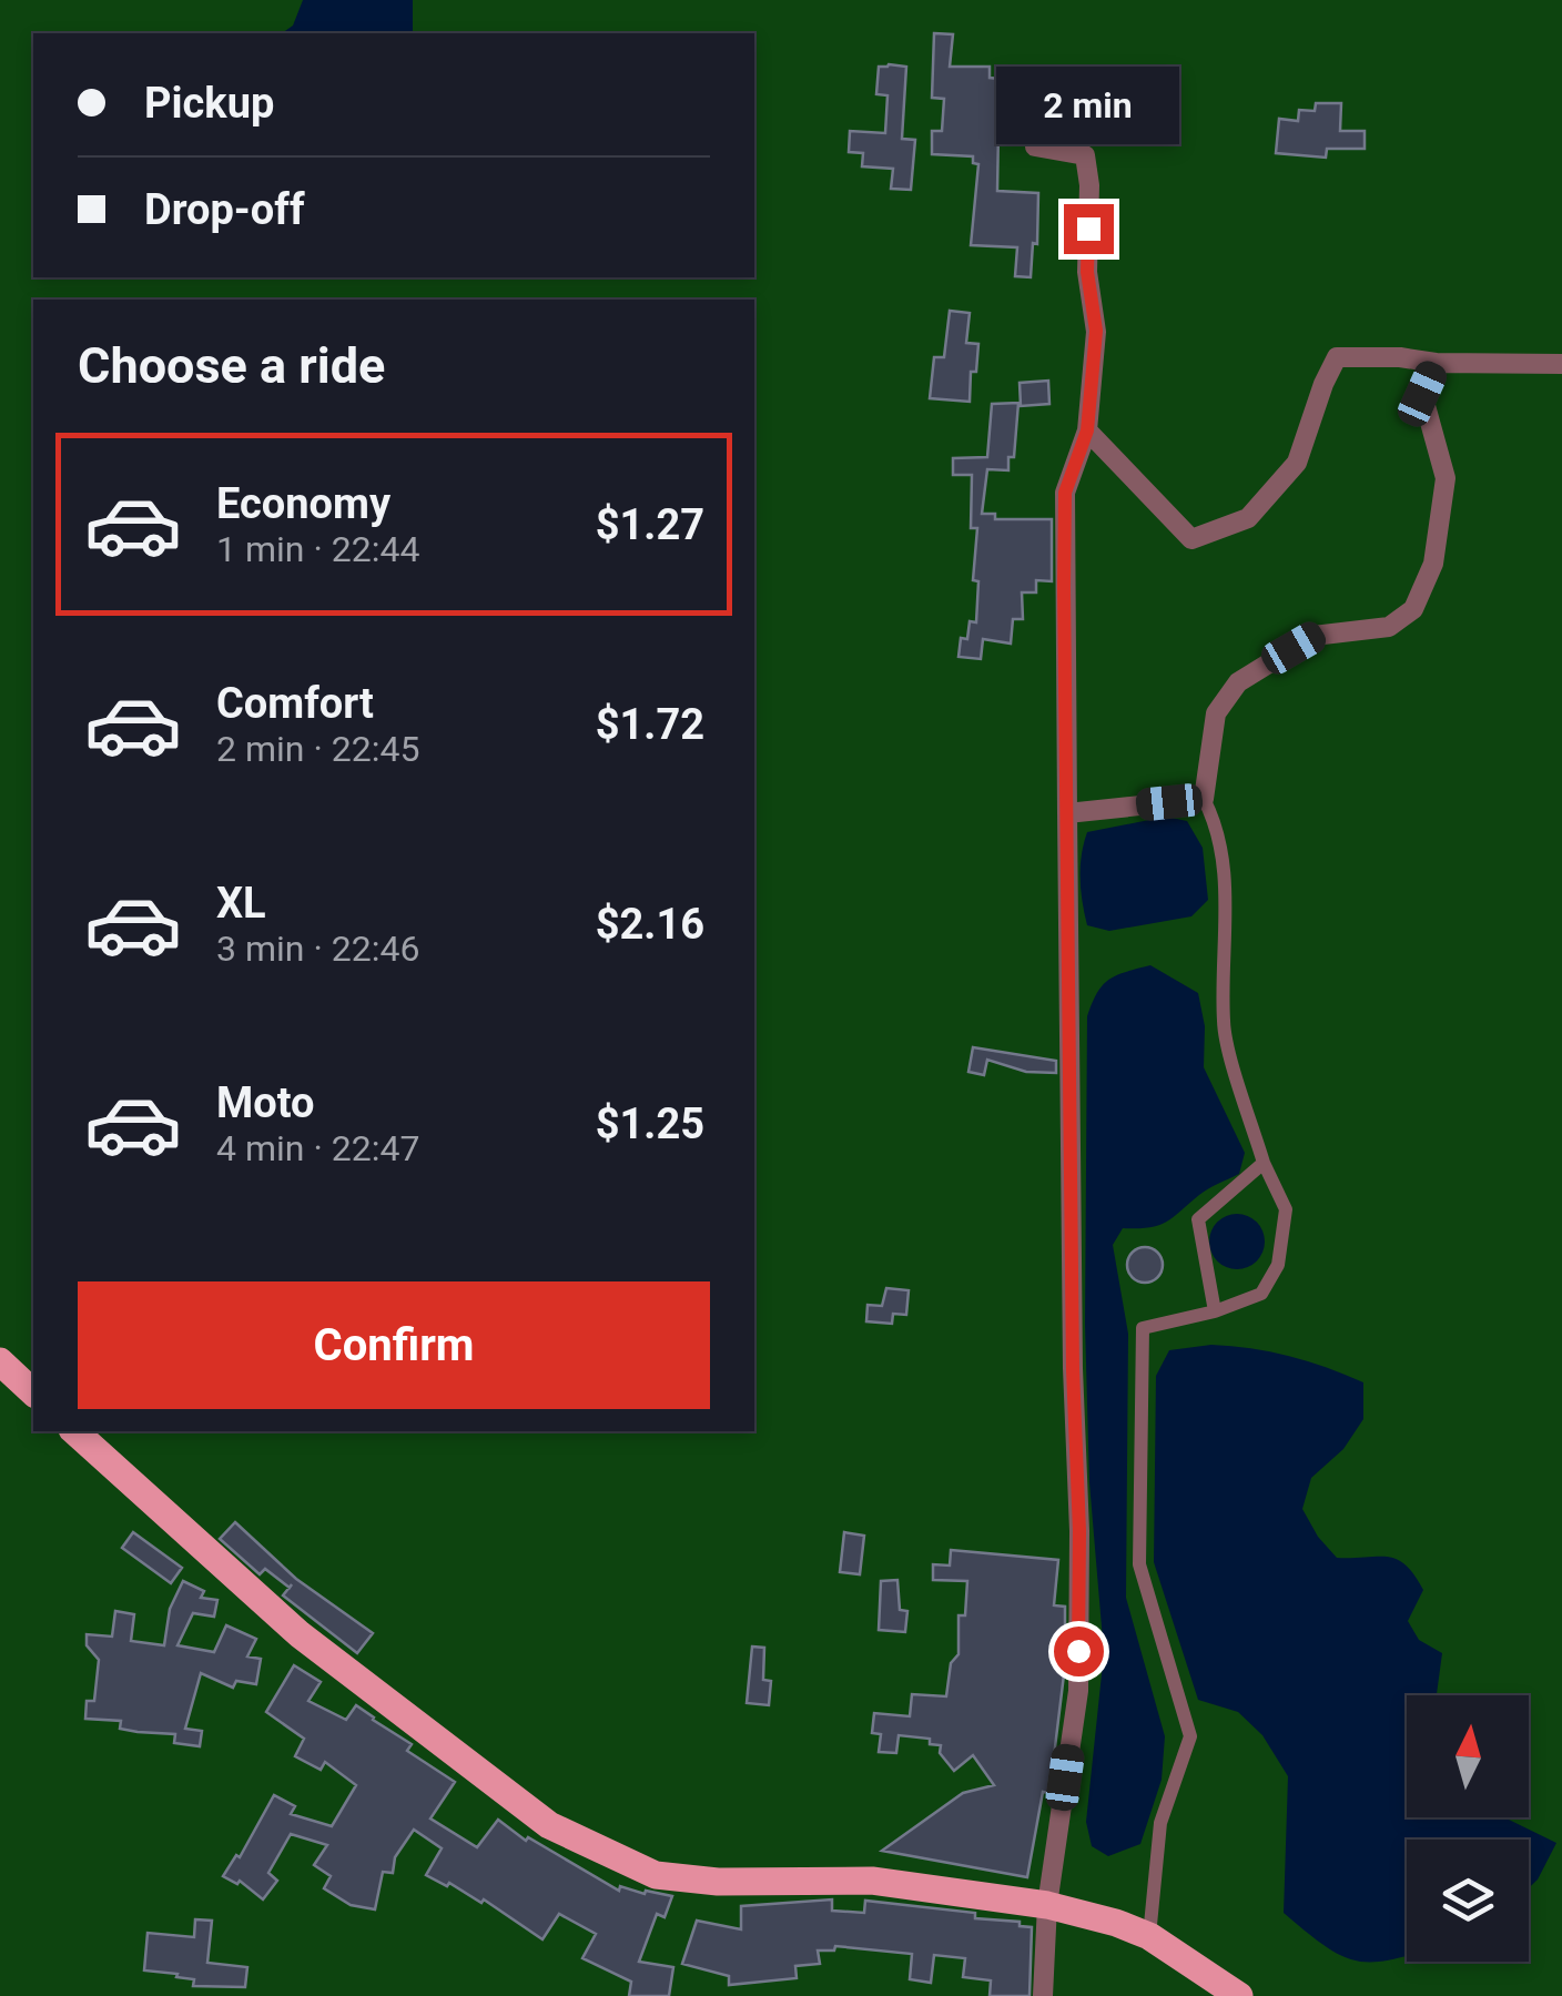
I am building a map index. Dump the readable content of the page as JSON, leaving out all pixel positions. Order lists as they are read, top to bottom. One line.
{"north":"top","page":{"banner":["Pickup","Drop-off"],"bubble":"2 min","heading":"Choose a ride","list":[{"name":"Economy","note":"1 min · 22:44","value":"$1.27"},{"name":"Comfort","note":"2 min · 22:45","value":"$1.72"},{"name":"XL","note":"3 min · 22:46","value":"$2.16"},{"name":"Moto","note":"4 min · 22:47","value":"$1.25"}],"buttons":"Confirm"}}
